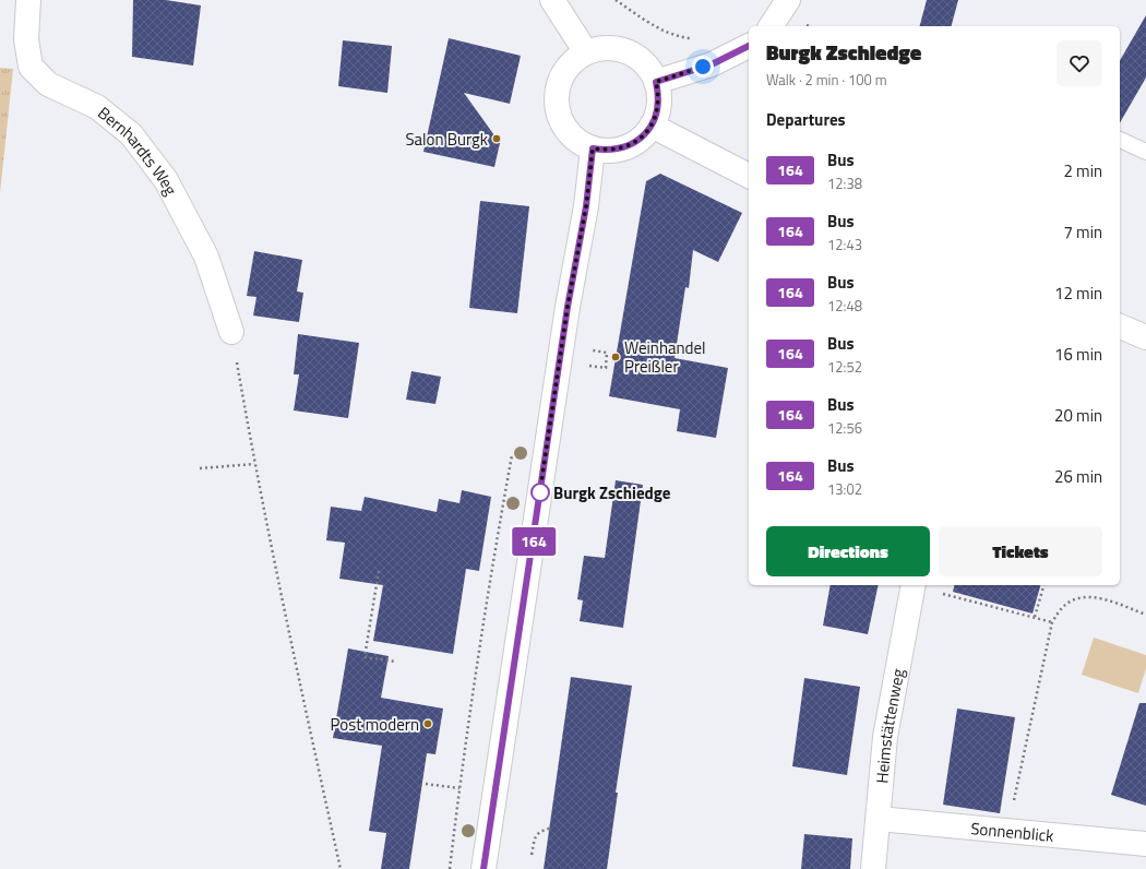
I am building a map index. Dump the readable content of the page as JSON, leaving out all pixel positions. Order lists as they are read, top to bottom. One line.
{"streets":{"street":["Bernhardts Weg","Heimstättenweg","Sonnenblick"]},"crossings":[["Heimstättenweg","Sonnenblick"]],"places":["Salon Burgk","Weinhandel Preißler","Burgk Zschiedge","Post modern"],"lines":["bus line 164"],"page":{"on_map":"164","heading":[["Burgk Zschiedge","Walk · 2 min · 100 m"],"Departures"],"list":[{"mark":"164","name":"Bus","note":"12:38","value":"2 min"},{"mark":"164","name":"Bus","note":"12:43","value":"7 min"},{"mark":"164","name":"Bus","note":"12:48","value":"12 min"},{"mark":"164","name":"Bus","note":"12:52","value":"16 min"},{"mark":"164","name":"Bus","note":"12:56","value":"20 min"},{"mark":"164","name":"Bus","note":"13:02","value":"26 min"}],"buttons":["Directions","Tickets"]}}
